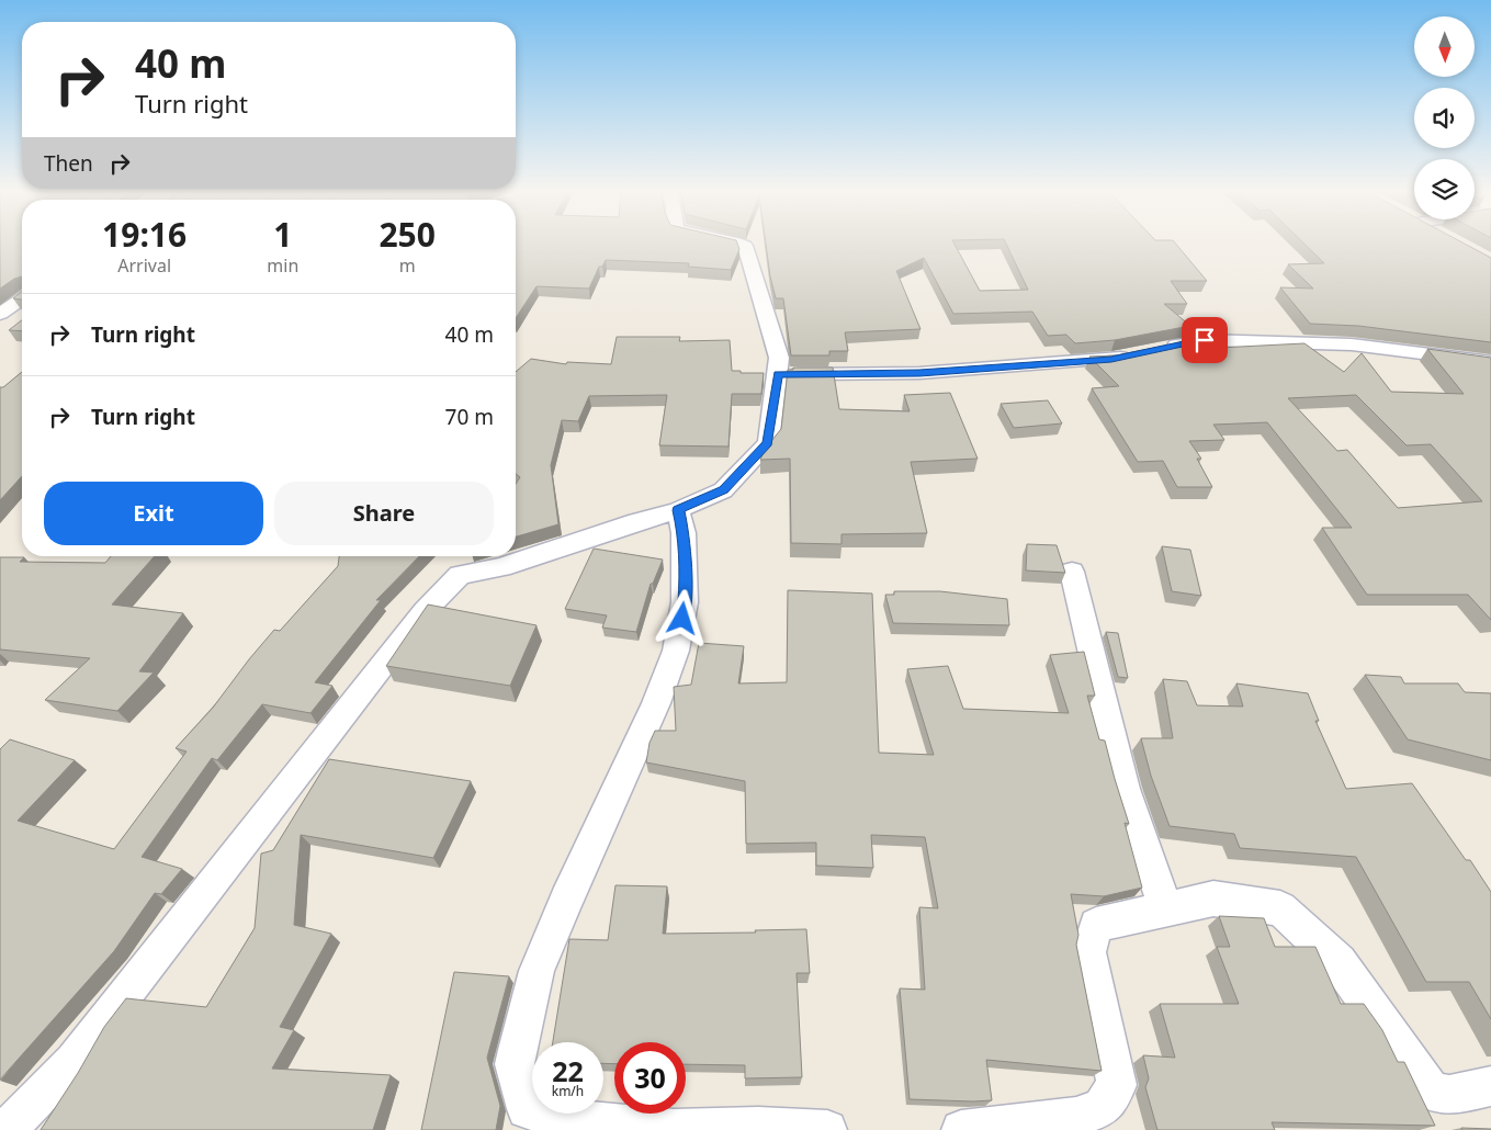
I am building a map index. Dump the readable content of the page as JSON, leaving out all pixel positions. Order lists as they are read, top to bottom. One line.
{"north":"bottom","page":{"turn":["40 m","Turn right"],"then":"Then","eta":["19:16","Arrival","1","min","250","m"],"list":[{"name":"Turn right","value":"40 m"},{"name":"Turn right","value":"70 m"}],"buttons":["Exit","Share"],"speed":"22 km/h","limit":"30"}}
